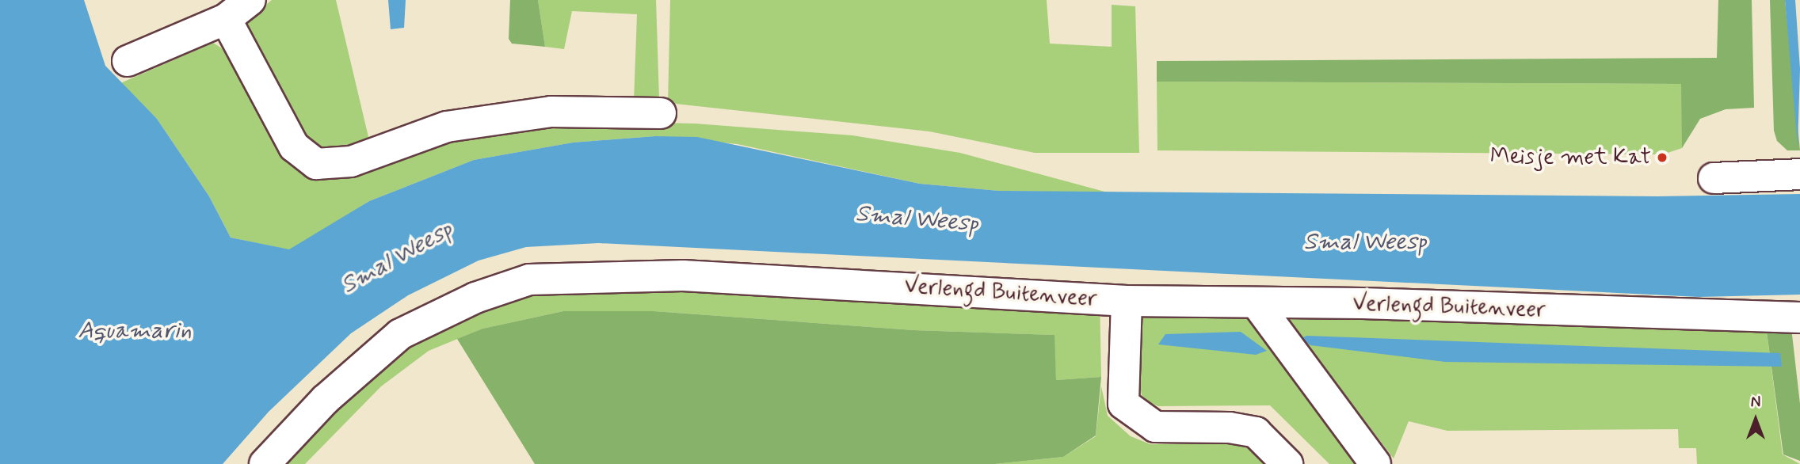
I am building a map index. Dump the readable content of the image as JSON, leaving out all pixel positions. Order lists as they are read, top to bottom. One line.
{"streets":{"street":["Verlengd Buitenveer"]},"water":["Smal Weesp","Aquamarin"],"places":["Meisje met Kat"],"north":"top"}
